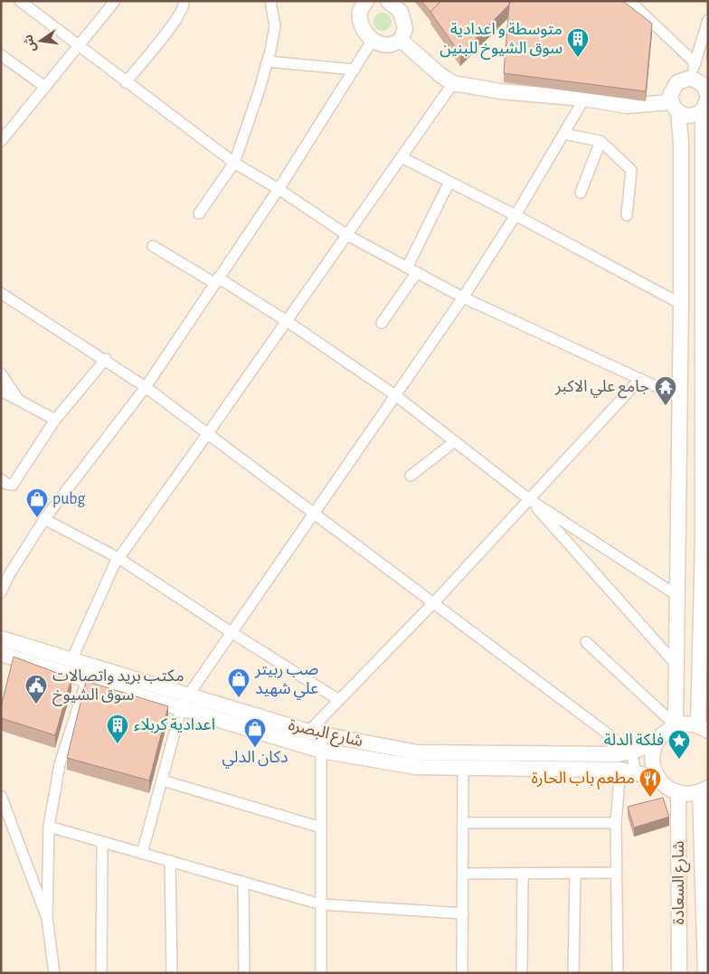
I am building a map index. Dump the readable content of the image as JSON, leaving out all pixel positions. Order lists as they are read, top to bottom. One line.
{"streets":{"main road":["شارع البصرة","شارع السعادة"]},"places":{"building":["متوسطة و اعدادية سوق الشيوخ للبنين","اعدادية كربلاء"],"temple":["جامع علي الاكبر"],"shop":["pubg","صب ربيتر علي شهيد","دكان الدلي"],"public building":["مكتب بريد واتصالات سوق الشيوخ"],"place":["فلكة الدلة"],"restaurant":["مطعم باب الحارة"]},"north":"left"}
